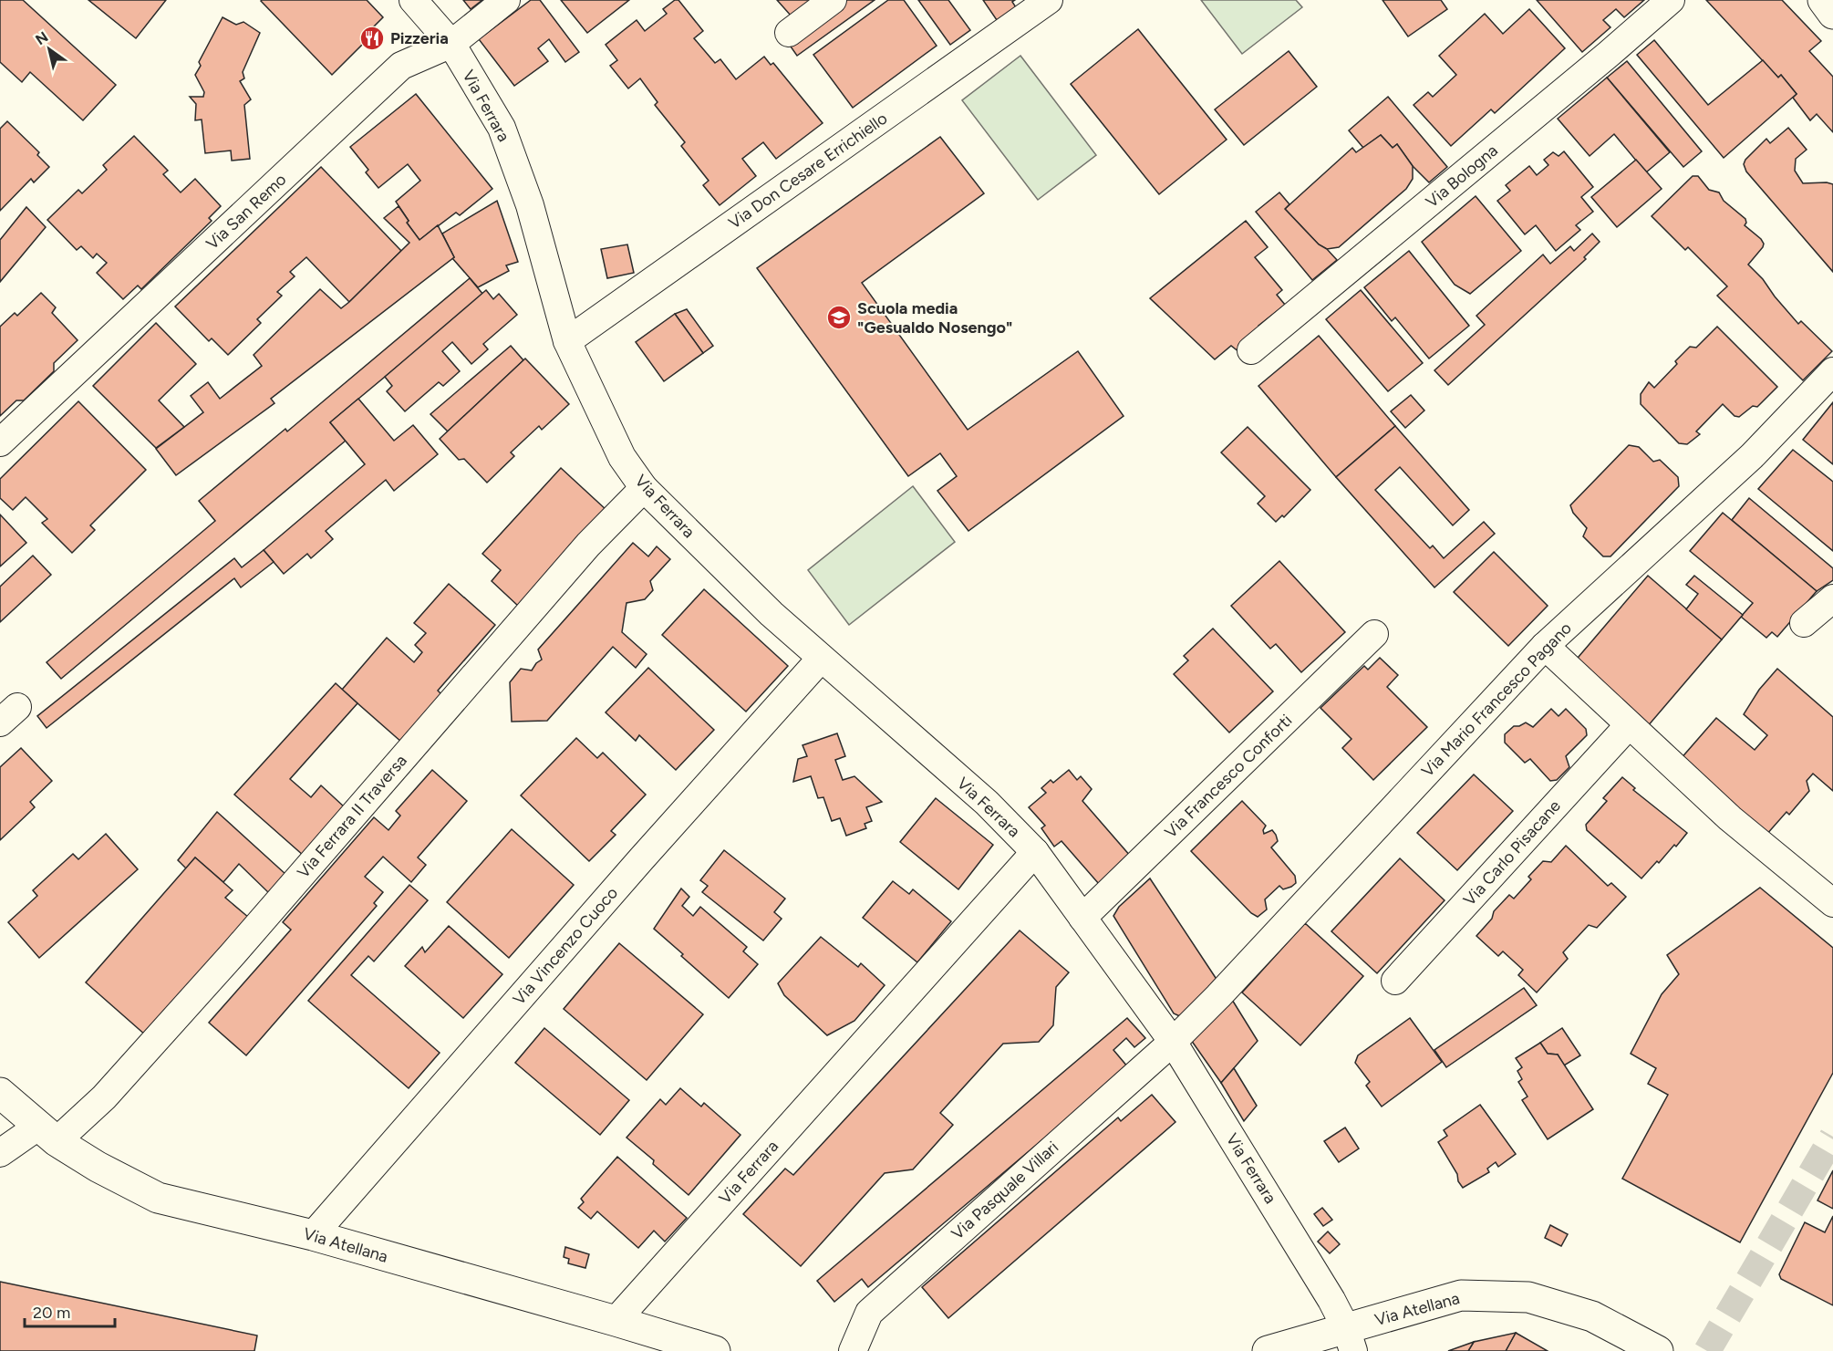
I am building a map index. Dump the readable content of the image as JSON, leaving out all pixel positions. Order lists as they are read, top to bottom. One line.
{"streets":{"main road":["Via Atellana"],"street":["Via Ferrara","Via Don Cesare Errichiello","Via Bologna","Via San Remo","Via Mario Francesco Pagano","Via Francesco Conforti","Via Ferrara II Traversa","Via Carlo Pisacane","Via Vincenzo Cuoco","Via Pasquale Villari"]},"crossings":[["Via Ferrara","Via Don Cesare Errichiello"],["Via Ferrara","Via San Remo"],["Via Ferrara","Via Mario Francesco Pagano"],["Via Ferrara","Via Francesco Conforti"],["Via Ferrara","Via Ferrara II Traversa"],["Via Ferrara","Via Vincenzo Cuoco"],["Via Ferrara","Via Pasquale Villari"],["Via Ferrara","Via Atellana"],["Via Mario Francesco Pagano","Via Pasquale Villari"],["Via Ferrara II Traversa","Via Atellana"],["Via Vincenzo Cuoco","Via Atellana"]],"places":{"restaurant":["Pizzeria"],"school or university":["Scuola media \"Gesualdo Nosengo\""]},"scale_bar":"20 m","north":"top left"}
